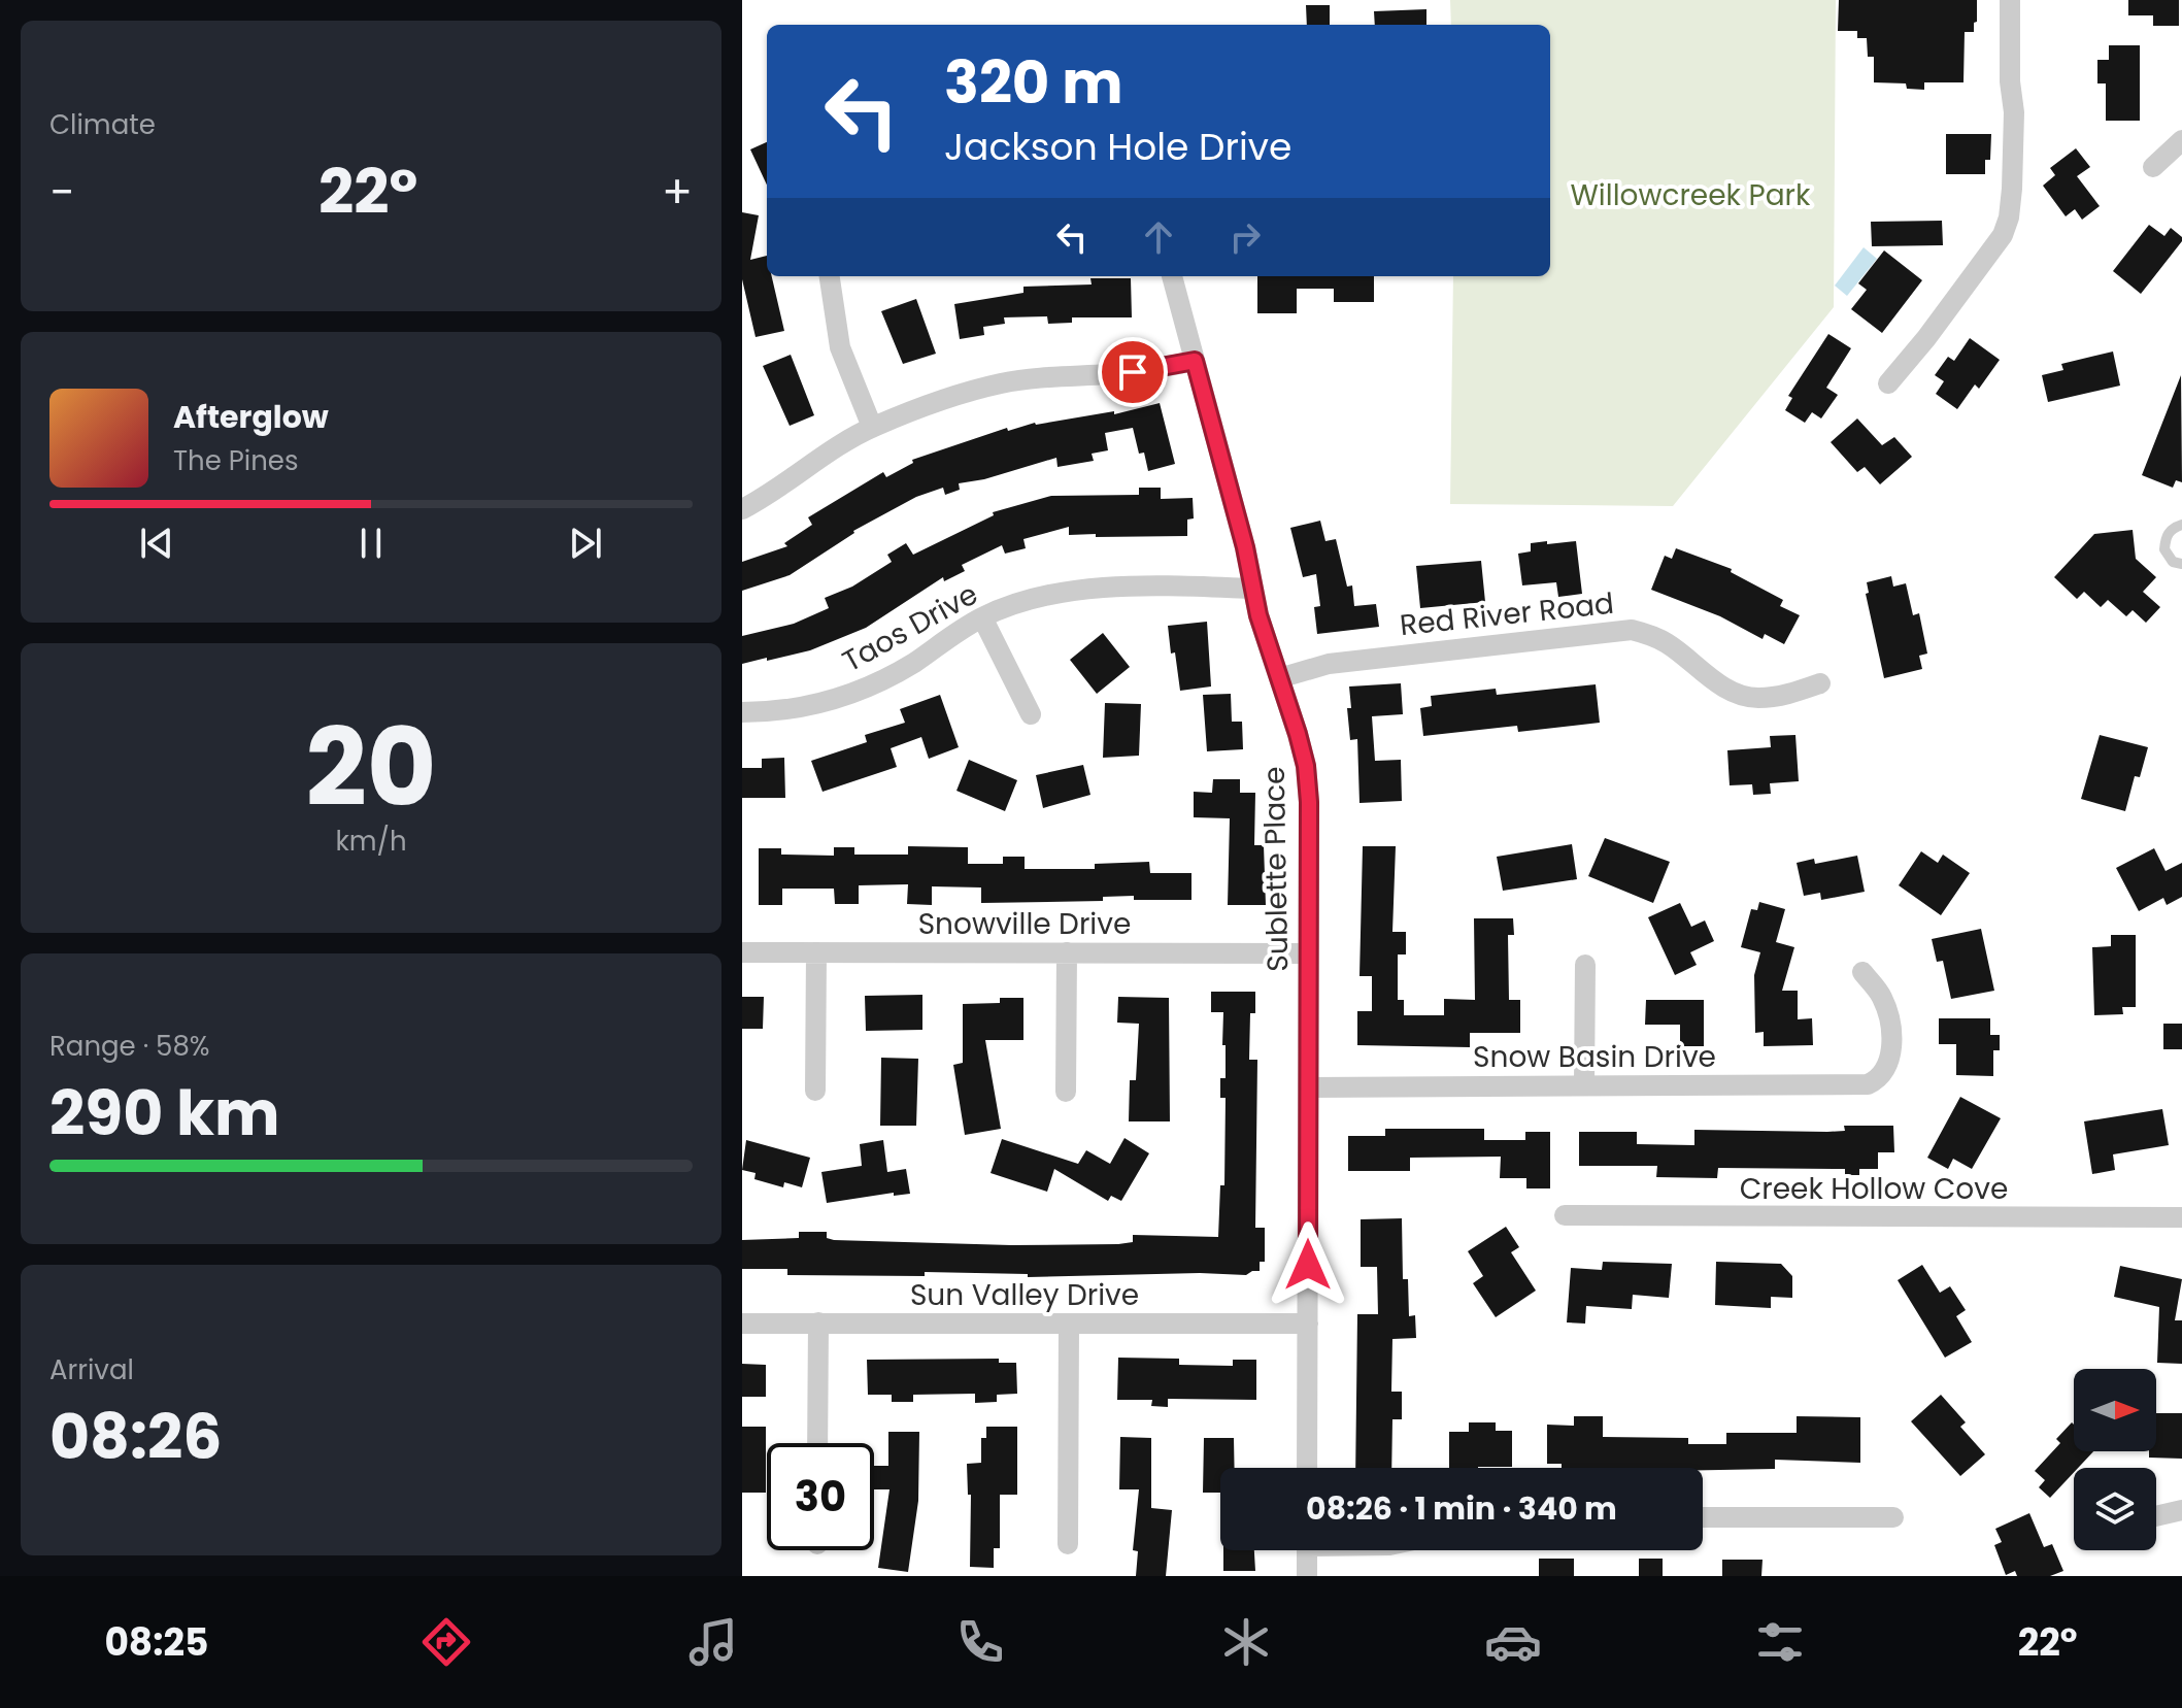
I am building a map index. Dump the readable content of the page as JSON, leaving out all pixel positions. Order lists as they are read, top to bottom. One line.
{"streets":{"street":["Red River Road","Taos Drive","Sublette Place","Snowville Drive","Snow Basin Drive","Creek Hollow Cove","Sun Valley Drive"]},"crossings":[["Red River Road","Sublette Place"],["Taos Drive","Sublette Place"],["Sublette Place","Snowville Drive"],["Sublette Place","Snow Basin Drive"],["Sublette Place","Sun Valley Drive"]],"parks":["Willowcreek Park"],"north":"right","page":{"tile":["Climate",["20","km/h"],["Range · 58%","290 km"],["Arrival","08:26"]],"turn":["320 m","Jackson Hole Drive"],"heat":["−","22°","+"],"song":["Afterglow","The Pines"],"limit":"30","trip":"08:26 · 1 min · 340 m","tabs":["08:25","22°"]}}
